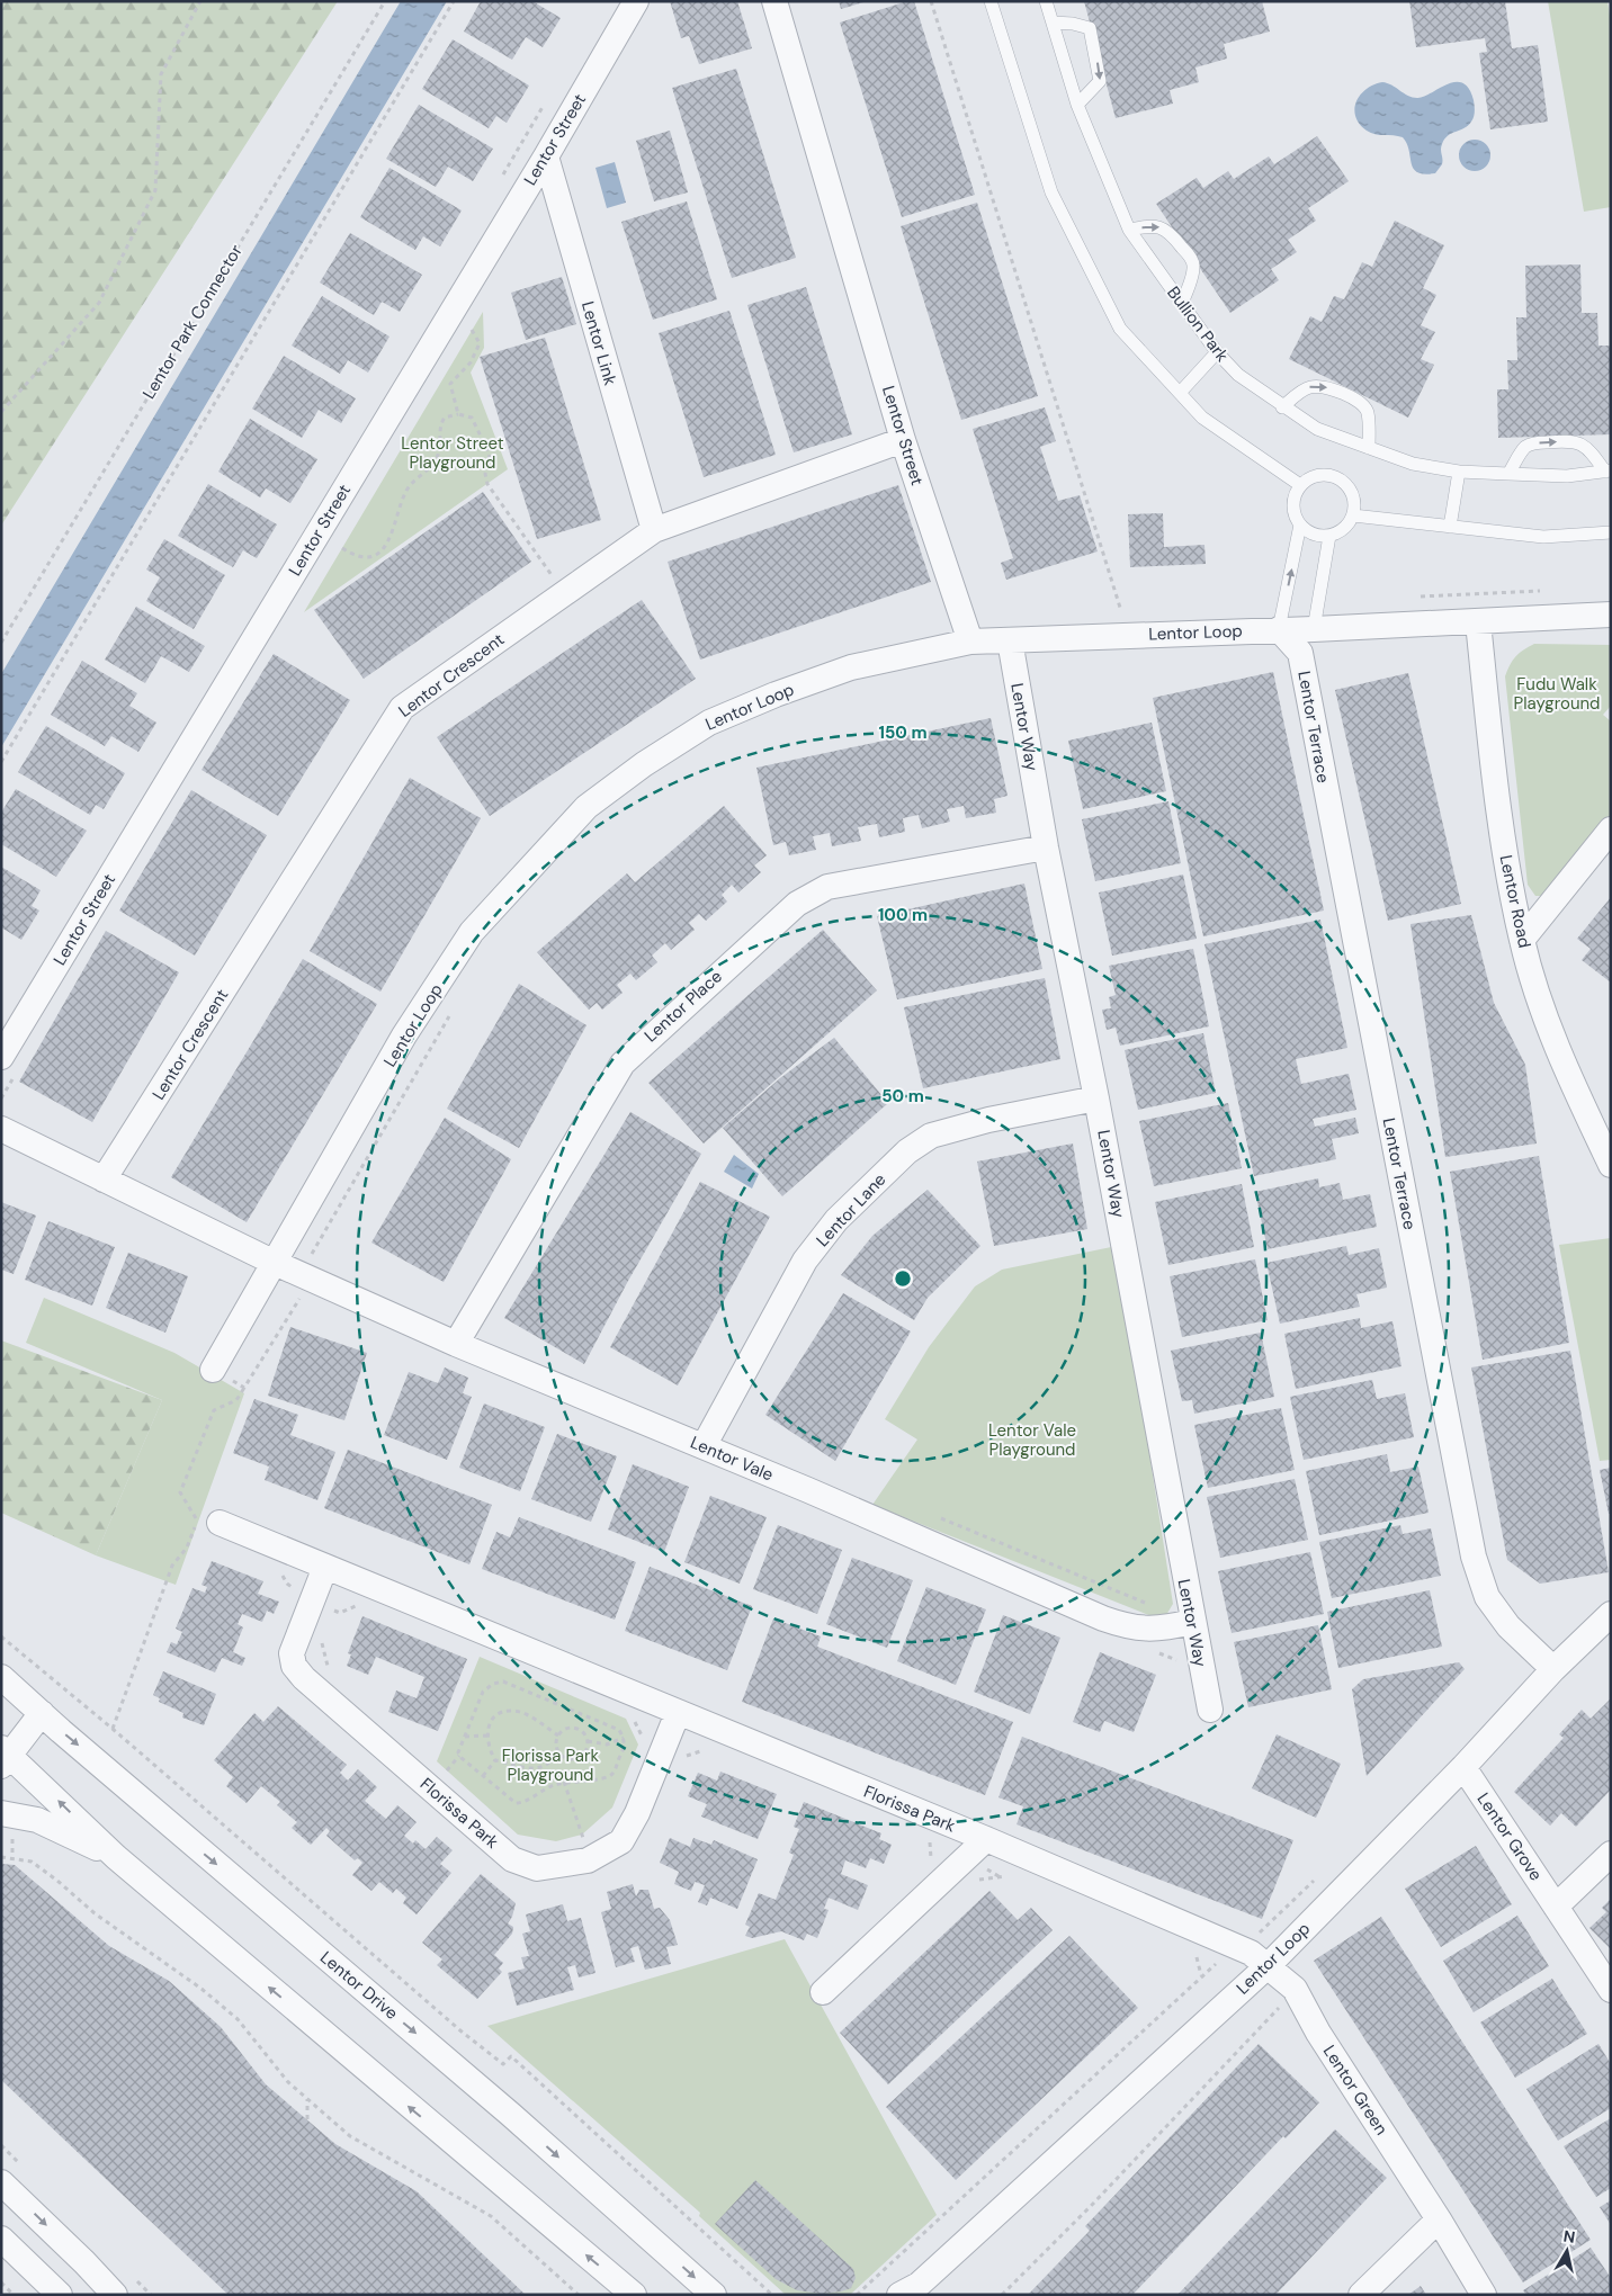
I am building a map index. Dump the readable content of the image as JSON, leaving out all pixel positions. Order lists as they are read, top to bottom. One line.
{"streets":{"street":["Lentor Street","Lentor Link","Lentor Loop","Lentor Crescent","Lentor Way","Lentor Terrace","Lentor Road","Lentor Place","Lentor Lane","Lentor Vale","Florissa Park","Lentor Grove","Lentor Drive","Lentor Green"],"lane":["Bullion Park"],"path":["Lentor Park Connector"]},"crossings":[["Lentor Street","Lentor Link"],["Lentor Street","Lentor Loop"],["Lentor Street","Lentor Crescent"],["Lentor Link","Lentor Crescent"],["Lentor Loop","Lentor Way"],["Lentor Loop","Lentor Terrace"],["Lentor Loop","Lentor Road"],["Lentor Loop","Lentor Vale"],["Lentor Loop","Florissa Park"],["Lentor Loop","Lentor Grove"],["Lentor Loop","Lentor Green"],["Lentor Way","Lentor Place"],["Lentor Way","Lentor Lane"],["Lentor Way","Lentor Vale"],["Lentor Place","Lentor Vale"],["Lentor Lane","Lentor Vale"],["Florissa Park","Lentor Green"]],"parks":["Lentor Street Playground","Fudu Walk Playground","Lentor Vale Playground","Florissa Park Playground"],"north":"top","rings":["150 m","100 m","50 m"]}
